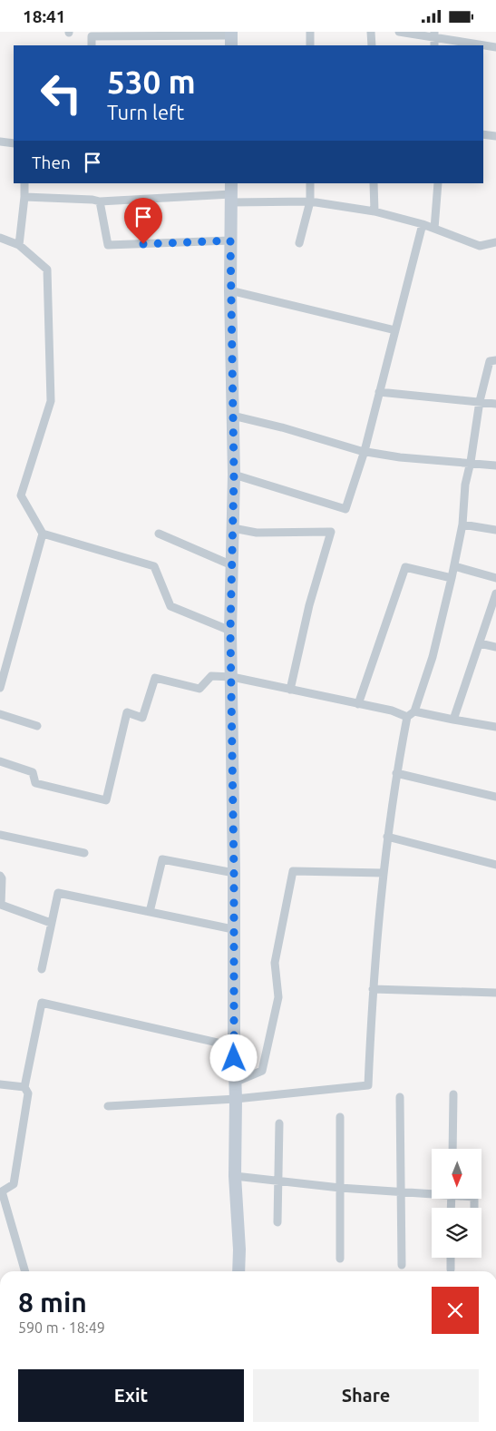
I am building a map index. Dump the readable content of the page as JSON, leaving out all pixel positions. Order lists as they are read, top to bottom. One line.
{"north":"bottom","page":{"status":"18:41","turn":["530 m","Turn left"],"then":"Then","heading":["8 min","590 m · 18:49"],"buttons":["Exit","Share"]}}
